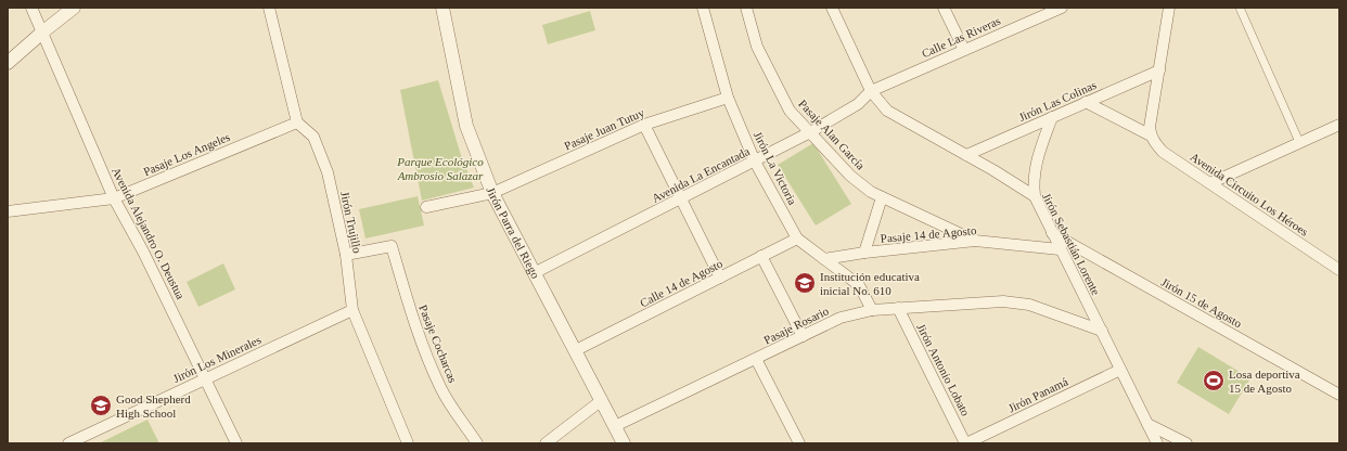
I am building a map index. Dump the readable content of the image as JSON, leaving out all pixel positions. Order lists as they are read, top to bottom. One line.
{"streets":{"street":["Calle Las Riveras","Jirón Las Colinas","Pasaje Juan Tutuy","Pasaje Alan García","Pasaje Los Angeles","Jirón La Victoria","Avenida La Encantada","Avenida Circuito Los Héroes","Jirón Trujillo","Jirón Parra del Riego","Avenida Alejandro O. Deustua","Pasaje 14 de Agosto","Jirón Sebastián Lorente","Calle 14 de Agosto","Jirón 15 de Agosto","Pasaje Rosario","Pasaje Cocharcas","Jirón Los Minerales","Jirón Antonio Lobato","Jirón Panamá"]},"crossings":[["Calle Las Riveras","Avenida La Encantada"],["Calle Las Riveras","Jirón Sebastián Lorente"],["Jirón Las Colinas","Jirón Sebastián Lorente"],["Pasaje Juan Tutuy","Jirón La Victoria"],["Pasaje Juan Tutuy","Jirón Parra del Riego"],["Pasaje Alan García","Avenida La Encantada"],["Pasaje Alan García","Pasaje 14 de Agosto"],["Pasaje Los Angeles","Jirón Trujillo"],["Pasaje Los Angeles","Avenida Alejandro O. Deustua"],["Jirón La Victoria","Avenida La Encantada"],["Jirón La Victoria","Pasaje 14 de Agosto"],["Jirón La Victoria","Calle 14 de Agosto"],["Jirón La Victoria","Pasaje Rosario"],["Avenida La Encantada","Jirón Parra del Riego"],["Avenida La Encantada","Jirón Sebastián Lorente"],["Jirón Trujillo","Pasaje Cocharcas"],["Jirón Trujillo","Jirón Los Minerales"],["Jirón Parra del Riego","Calle 14 de Agosto"],["Jirón Parra del Riego","Pasaje Rosario"],["Avenida Alejandro O. Deustua","Jirón Los Minerales"],["Pasaje 14 de Agosto","Jirón Sebastián Lorente"],["Jirón Sebastián Lorente","Jirón 15 de Agosto"],["Jirón Sebastián Lorente","Pasaje Rosario"],["Jirón Sebastián Lorente","Jirón Panamá"],["Pasaje Rosario","Jirón Antonio Lobato"],["Jirón Antonio Lobato","Jirón Panamá"]],"parks":["Parque Ecológico Ambrosio Salazar"],"places":{"school or university":["Institución educativa inicial No. 610","Good Shepherd High School"],"sports":["Losa deportiva 15 de Agosto"]}}
